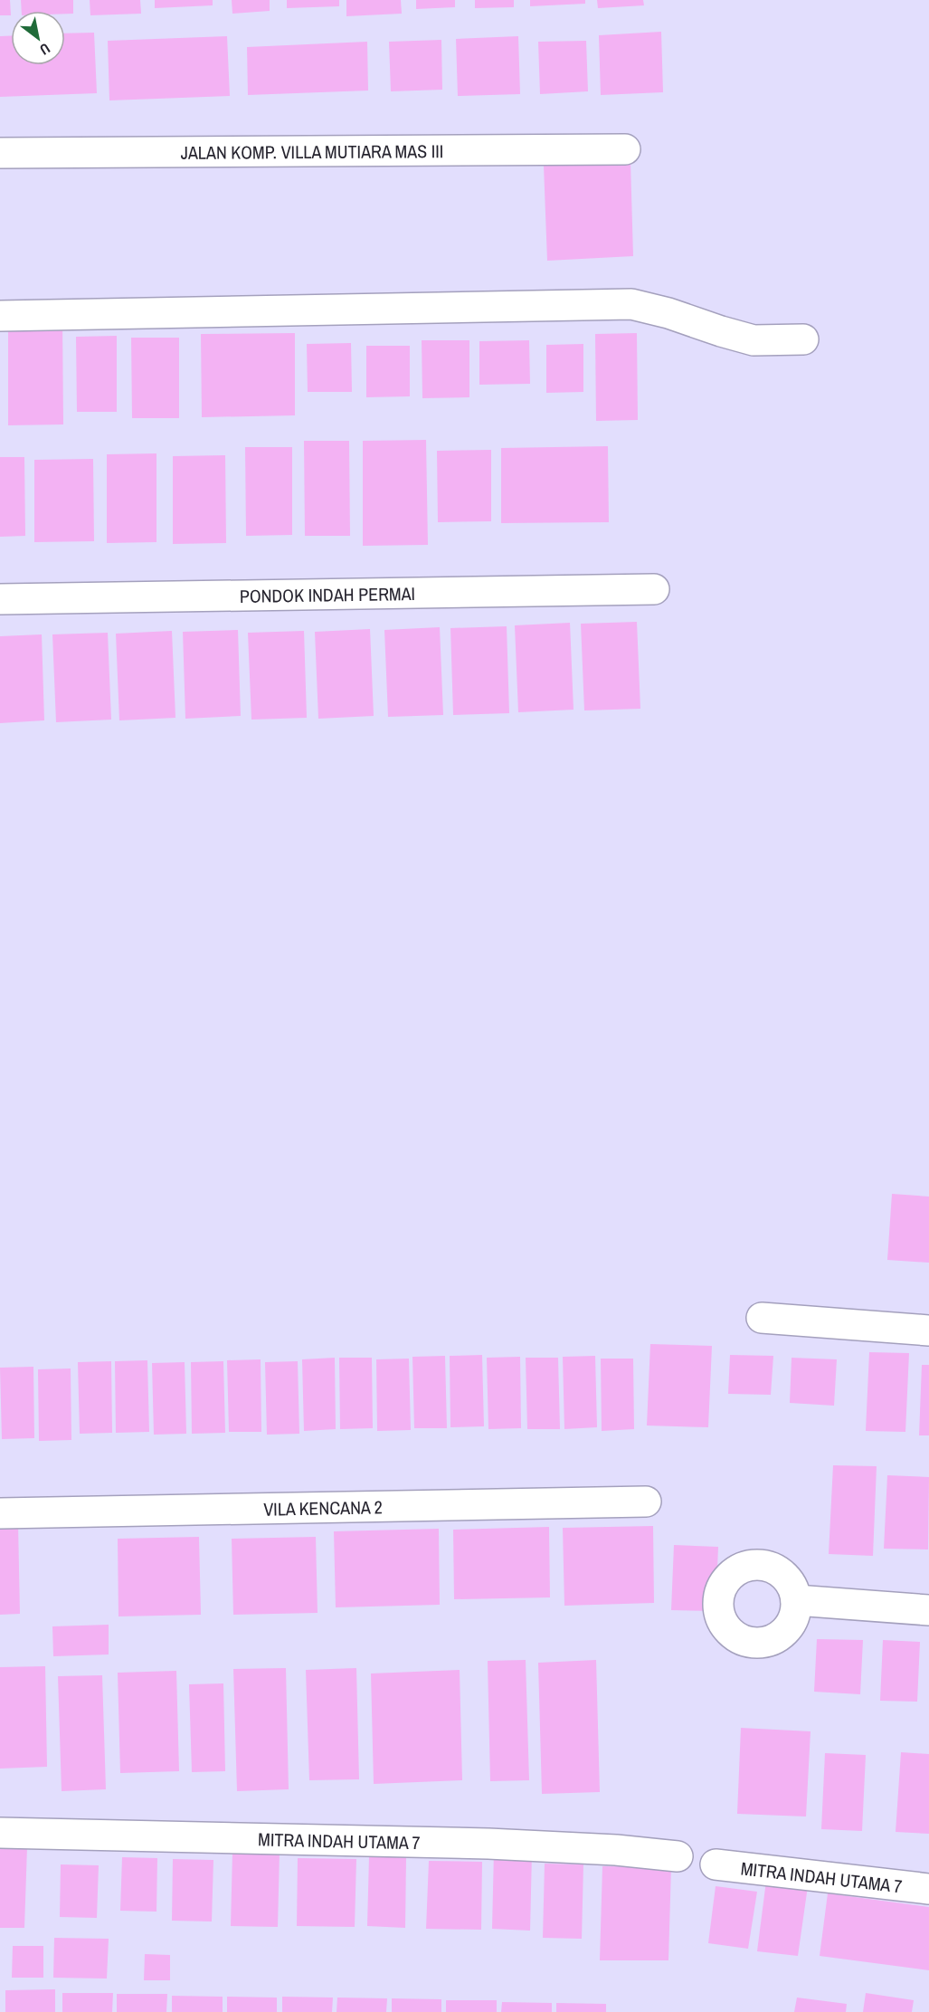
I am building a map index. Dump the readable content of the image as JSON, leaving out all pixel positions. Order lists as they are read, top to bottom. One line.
{"streets":{"street":["JALAN KOMP. VILLA MUTIARA MAS III","PONDOK INDAH PERMAI","VILA KENCANA 2","MITRA INDAH UTAMA 7"]},"north":"bottom right"}
